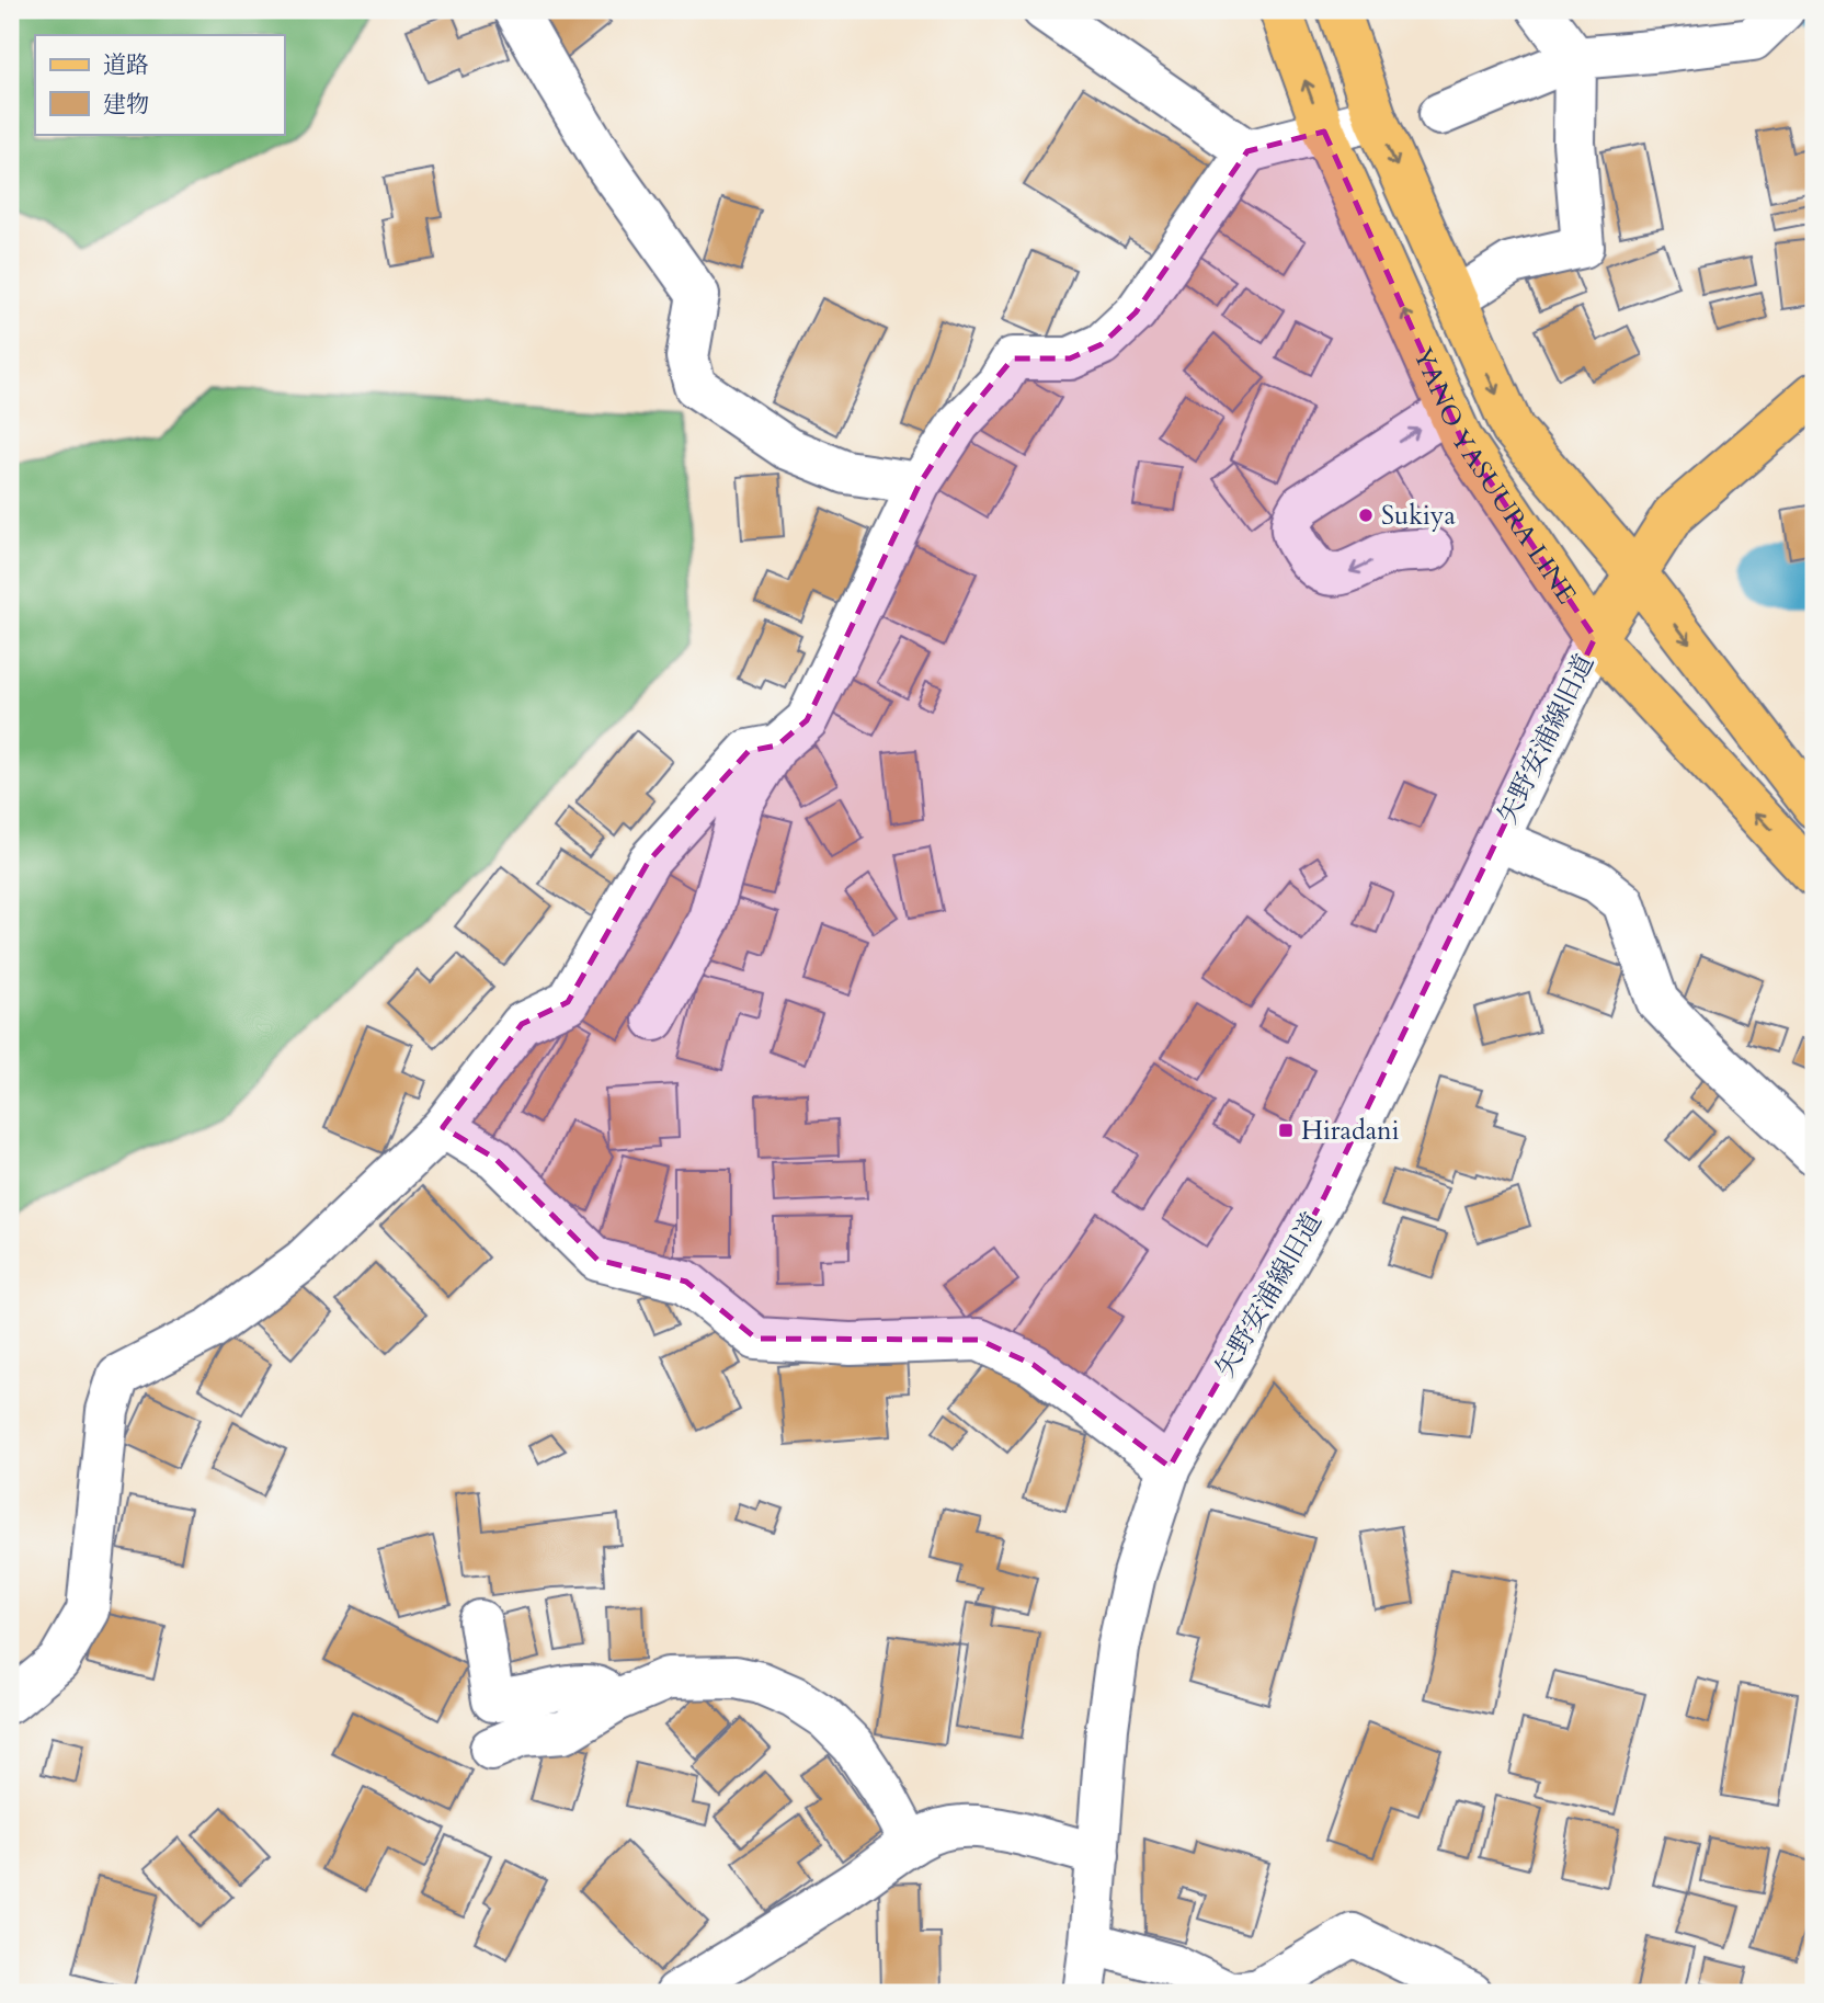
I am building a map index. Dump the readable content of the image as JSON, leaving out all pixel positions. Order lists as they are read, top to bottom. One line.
{"streets":{"main road":["YANO YASUURA LINE"],"street":["矢野安浦線旧道"]},"crossings":[["YANO YASUURA LINE","矢野安浦線旧道"]],"places":{"other":["Sukiya"],"transit":["Hiradani"]},"legend":["道路","建物"]}
